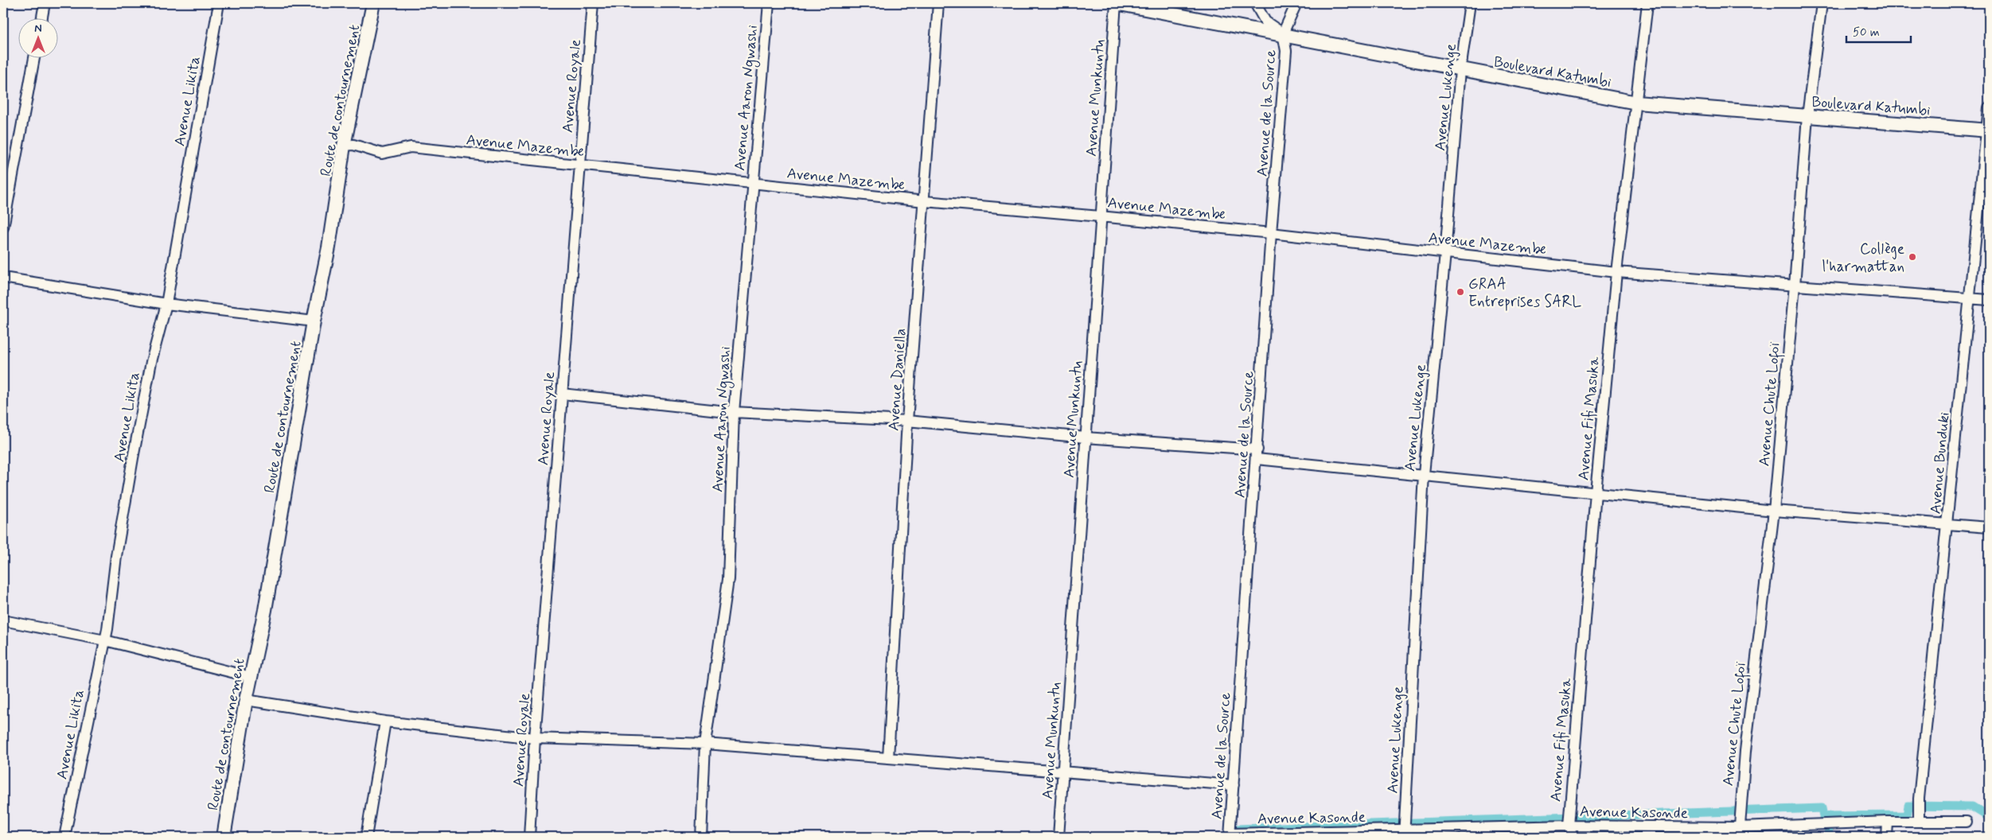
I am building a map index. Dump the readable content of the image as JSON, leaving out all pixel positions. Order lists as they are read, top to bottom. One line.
{"streets":{"street":["Boulevard Katumbi","Avenue Royale","Avenue Lukenge","Avenue Aaron Ngwashi","Avenue Munkuntu","Route de contournement","Avenue Likita","Avenue de la Source","Avenue Mazembe","Avenue Daniella","Avenue Chute Lofoï","Avenue Fifi Masuka","Avenue Bunduki","Avenue Kasonde"]},"crossings":[["Boulevard Katumbi","Avenue Lukenge"],["Boulevard Katumbi","Avenue Munkuntu"],["Boulevard Katumbi","Avenue de la Source"],["Boulevard Katumbi","Avenue Chute Lofoï"],["Boulevard Katumbi","Avenue Fifi Masuka"],["Boulevard Katumbi","Avenue Bunduki"],["Avenue Royale","Avenue Mazembe"],["Avenue Lukenge","Avenue Mazembe"],["Avenue Lukenge","Avenue Kasonde"],["Avenue Aaron Ngwashi","Avenue Mazembe"],["Avenue Munkuntu","Avenue Mazembe"],["Route de contournement","Avenue Mazembe"],["Avenue de la Source","Avenue Mazembe"],["Avenue de la Source","Avenue Kasonde"],["Avenue Mazembe","Avenue Daniella"],["Avenue Mazembe","Avenue Chute Lofoï"],["Avenue Mazembe","Avenue Fifi Masuka"],["Avenue Mazembe","Avenue Bunduki"],["Avenue Chute Lofoï","Avenue Kasonde"],["Avenue Fifi Masuka","Avenue Kasonde"],["Avenue Bunduki","Avenue Kasonde"]],"places":["Collège l'harmattan","GRAA Entreprises SARL"],"scale_bar":"50 m","north":"top"}
